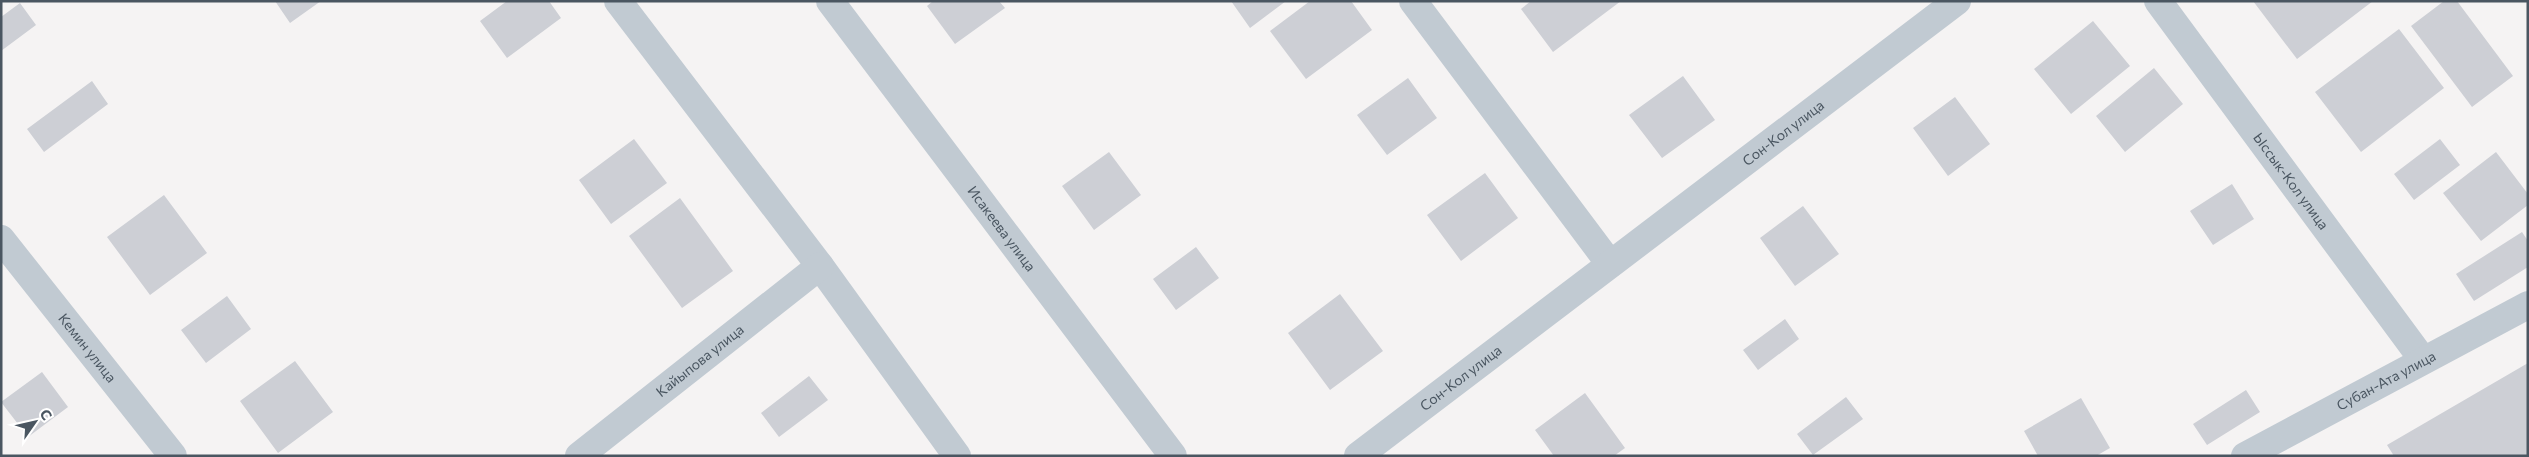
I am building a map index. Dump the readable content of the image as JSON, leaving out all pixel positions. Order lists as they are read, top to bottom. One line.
{"streets":{"street":["Сон-Кол улица","Ыссык-Кол улица","Исакеева улица","Кемин улица","Кайыпова улица","Субан-Ата улица"]},"crossings":[["Ыссык-Кол улица","Субан-Ата улица"]],"north":"top right"}
